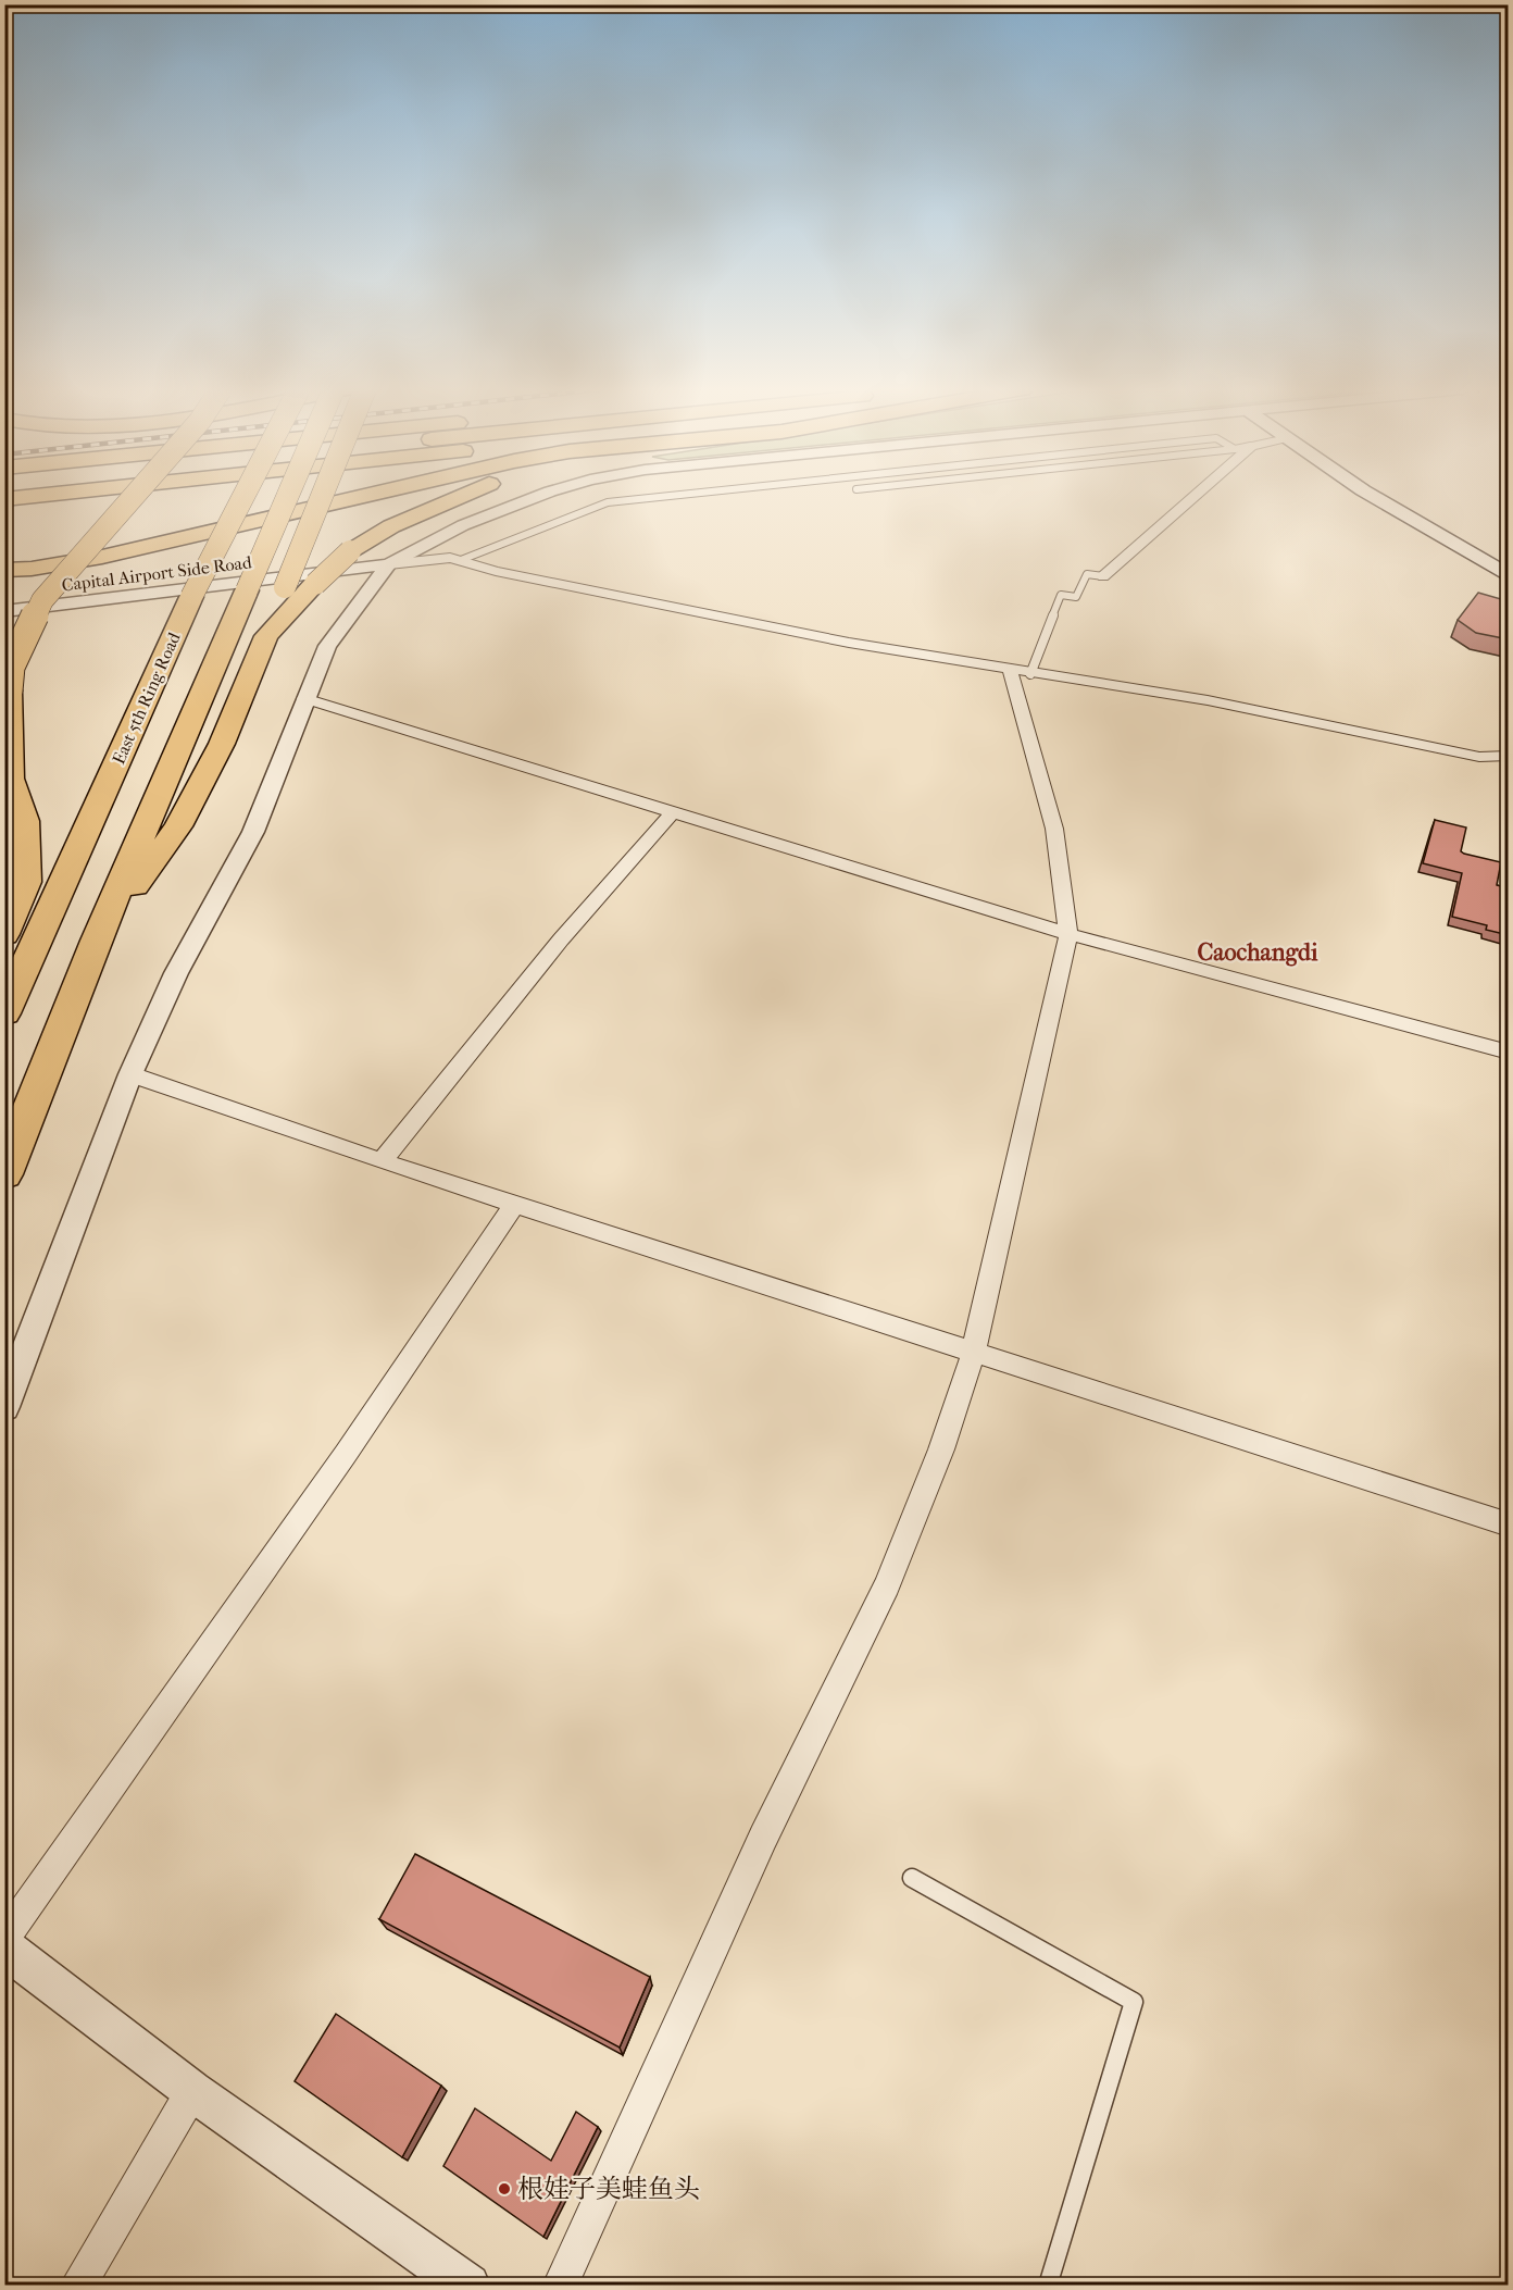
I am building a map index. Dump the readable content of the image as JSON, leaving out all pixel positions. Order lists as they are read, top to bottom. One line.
{"streets":{"highway":["East 5th Ring Road"],"street":["Capital Airport Side Road"]},"districts":["Caochangdi"],"places":["根娃子美蛙鱼头"]}
